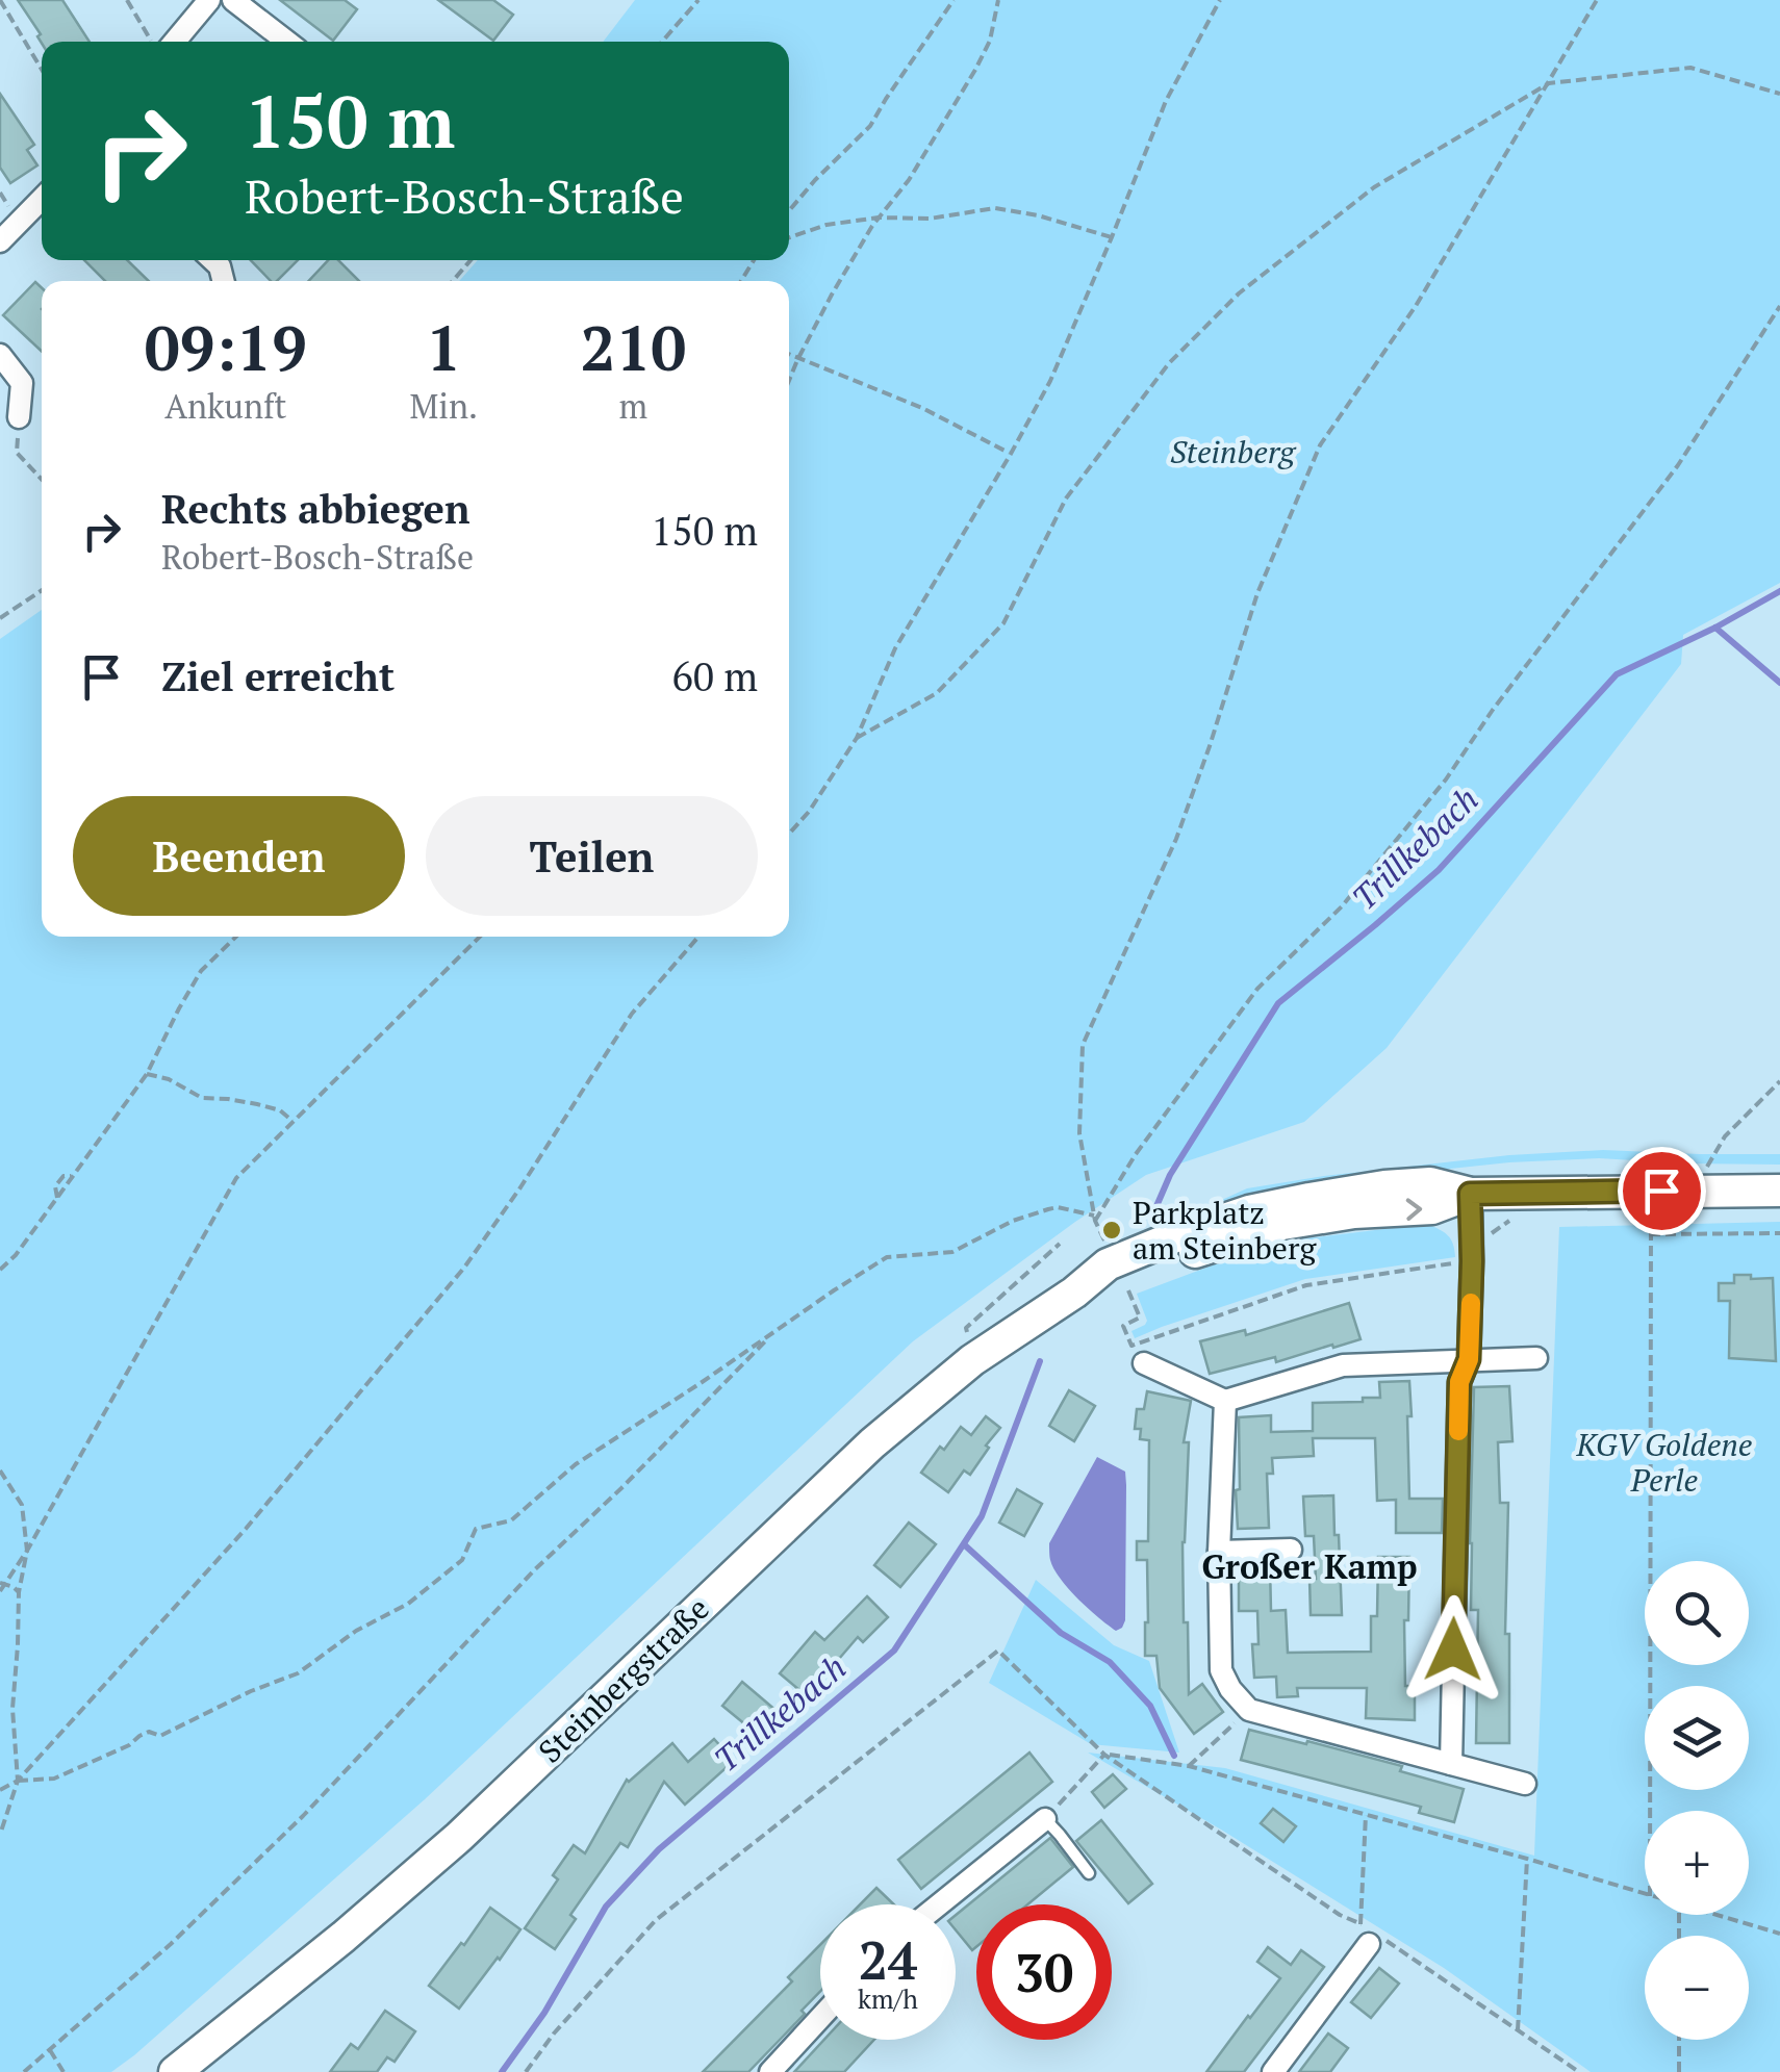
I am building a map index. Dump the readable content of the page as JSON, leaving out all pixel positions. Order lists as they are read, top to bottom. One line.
{"streets":{"main road":["Steinbergstraße"]},"districts":["Großer Kamp"],"water":["Trillkebach"],"parks":["Steinberg","KGV Goldene Perle"],"places":["Parkplatz am Steinberg"],"page":{"turn":["150 m","Robert-Bosch-Straße"],"eta":["09:19","Ankunft","1","Min.","210","m"],"list":[{"name":"Rechts abbiegen","note":"Robert-Bosch-Straße","value":"150 m"},{"name":"Ziel erreicht","value":"60 m"}],"buttons":["Beenden","Teilen"],"map_buttons":["+","−"],"speed":"24 km/h","limit":"30"}}
